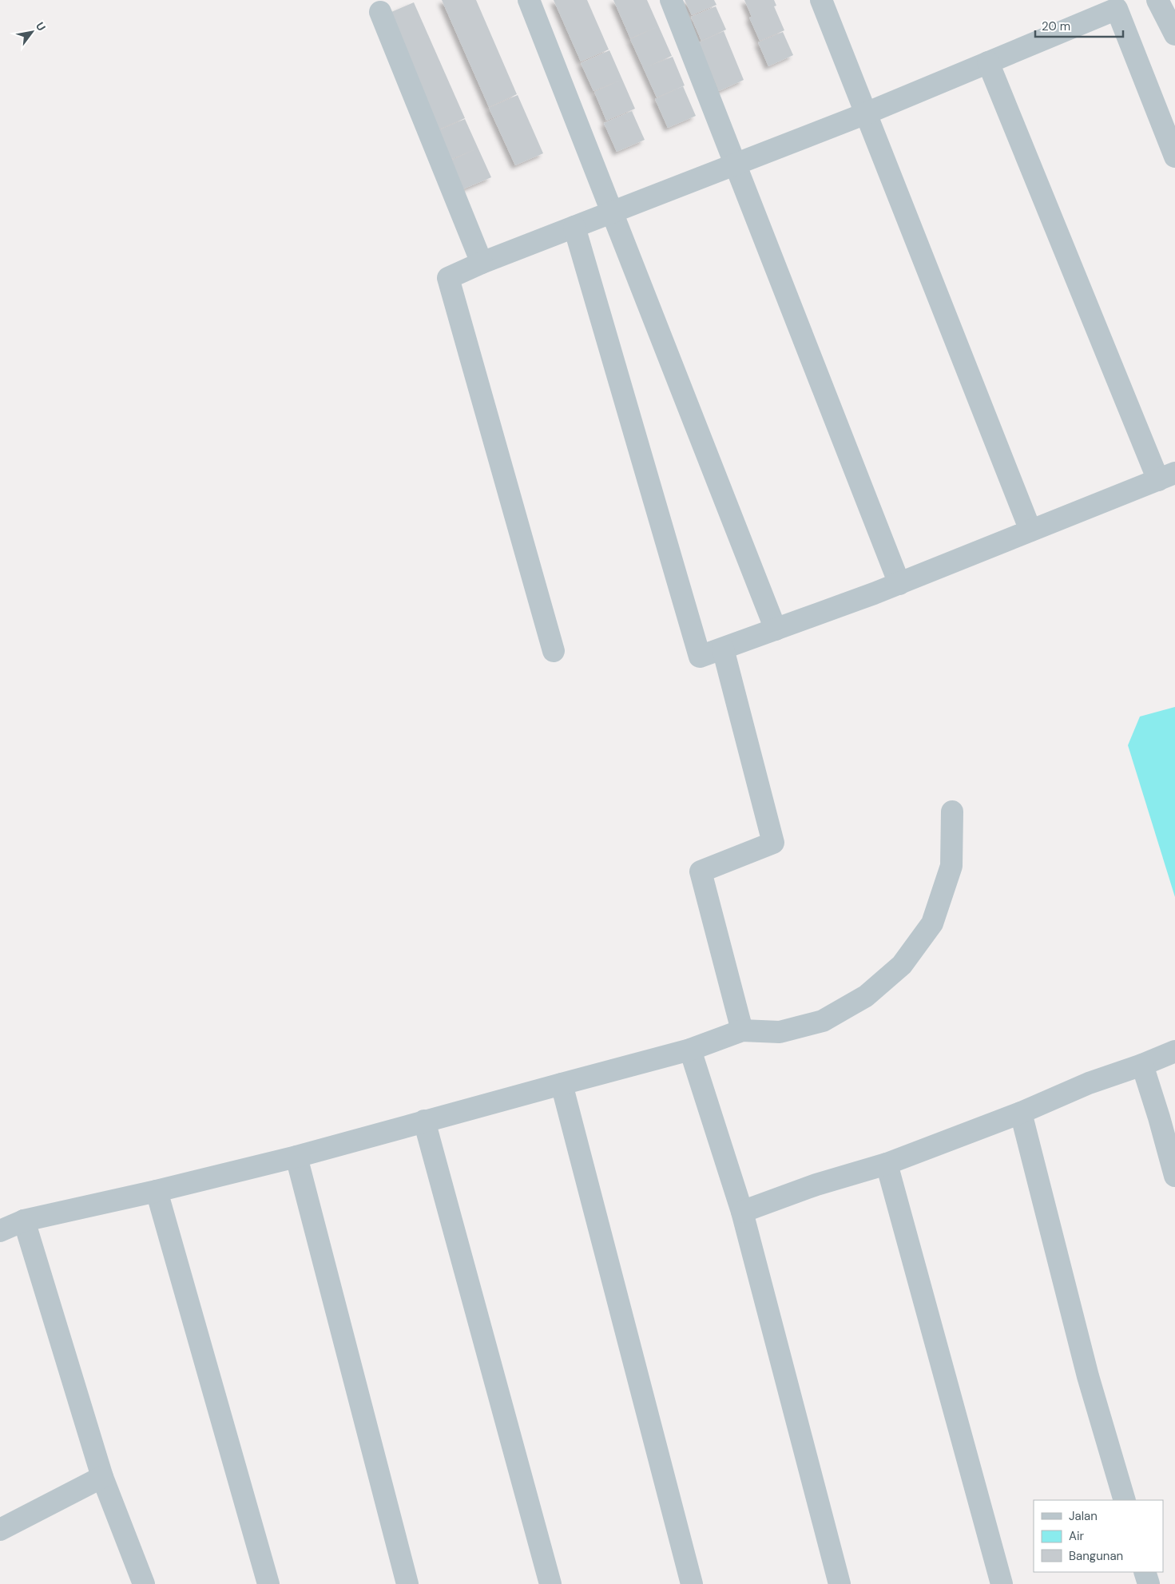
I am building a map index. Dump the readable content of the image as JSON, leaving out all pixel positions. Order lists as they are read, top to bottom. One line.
{"legend":["Jalan","Air","Bangunan"],"scale_bar":"20 m","north":"top right"}
